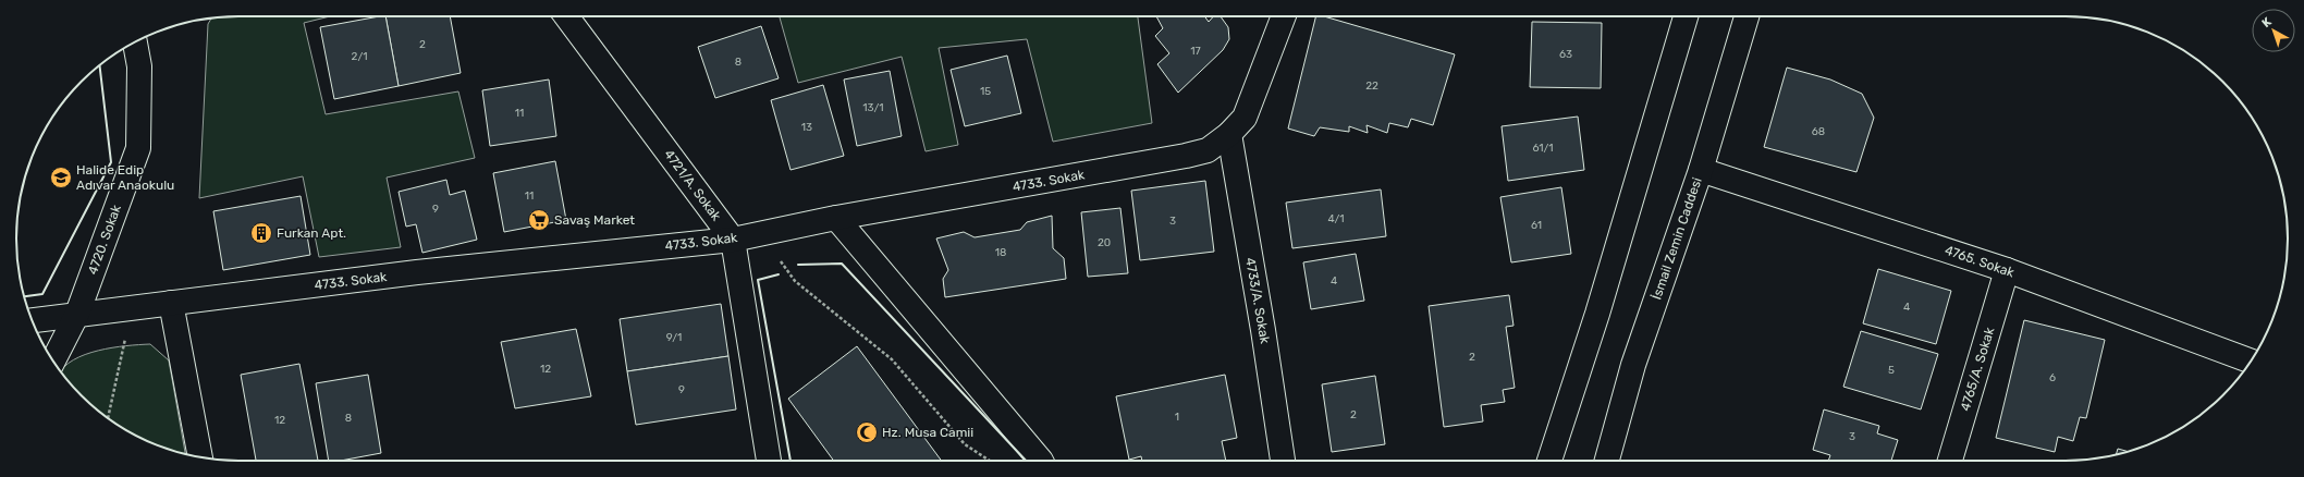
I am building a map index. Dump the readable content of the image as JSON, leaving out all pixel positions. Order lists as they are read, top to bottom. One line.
{"streets":{"street":["4733. Sokak","4721/A. Sokak","İsmail Zemin Caddesi","4720. Sokak","4765. Sokak","4733/A. Sokak","4765/A. Sokak"]},"crossings":[["4733. Sokak","4721/A. Sokak"],["4733. Sokak","4720. Sokak"],["4733. Sokak","4733/A. Sokak"],["İsmail Zemin Caddesi","4765. Sokak"],["4765. Sokak","4765/A. Sokak"]],"places":{"school or university":["Halide Edip Adıvar Anaokulu"],"supermarket":["Savaş Market"],"building":["Furkan Apt."],"mosque":["Hz. Musa Camii"]},"house_numbers":["2","17","63","2/1","8","22","15","13/1","11","13","68","61/1","11","9","4/1","3","61","20","18","4","4","9/1","2","12","5","6","9","2","1","8","12","3"],"north":"top left"}
